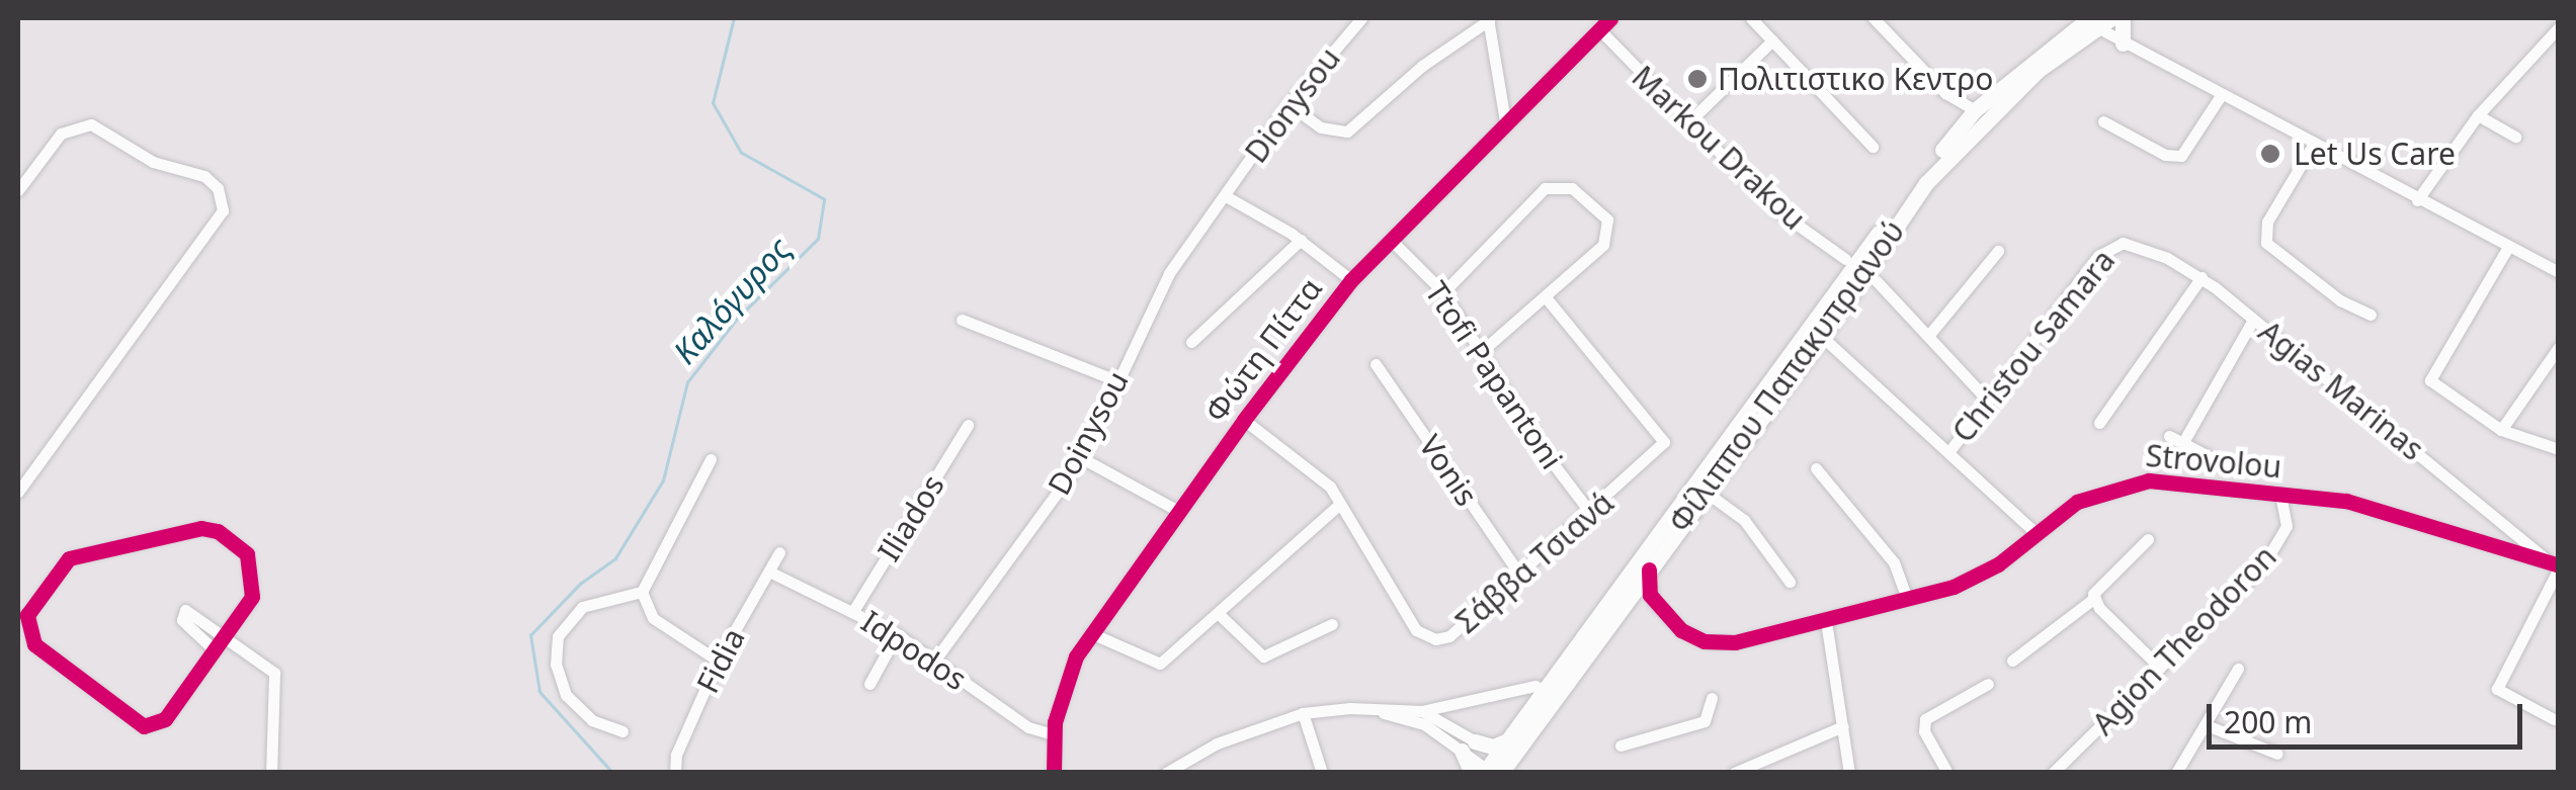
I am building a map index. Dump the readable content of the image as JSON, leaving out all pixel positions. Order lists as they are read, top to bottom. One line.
{"streets":{"main road":["Φίλιππου Παπακυπριανού"],"street":["Dionysou","Markou Drakou","Christou Samara","Φώτη Πίττα","Ttofi Papantoni","Agias Marinas","Doinysou","Strovolou","Vonis","Iliados","Σάββα Τσιανά","Agion Theodoron","Idpodos","Fidia"]},"crossings":[["Dionysou","Doinysou"],["Markou Drakou","Φώτη Πίττα"],["Christou Samara","Agias Marinas"],["Φώτη Πίττα","Ttofi Papantoni"],["Φώτη Πίττα","Σάββα Τσιανά"],["Φώτη Πίττα","Idpodos"],["Ttofi Papantoni","Σάββα Τσιανά"],["Φίλιππου Παπακυπριανού","Strovolou"],["Agias Marinas","Strovolou"],["Doinysou","Idpodos"],["Strovolou","Agion Theodoron"],["Vonis","Σάββα Τσιανά"],["Iliados","Idpodos"],["Idpodos","Fidia"]],"water":["Καλόγυρος"],"places":["Πολιτιστικο Κεντρο","Let Us Care"],"scale_bar":"200 m"}
